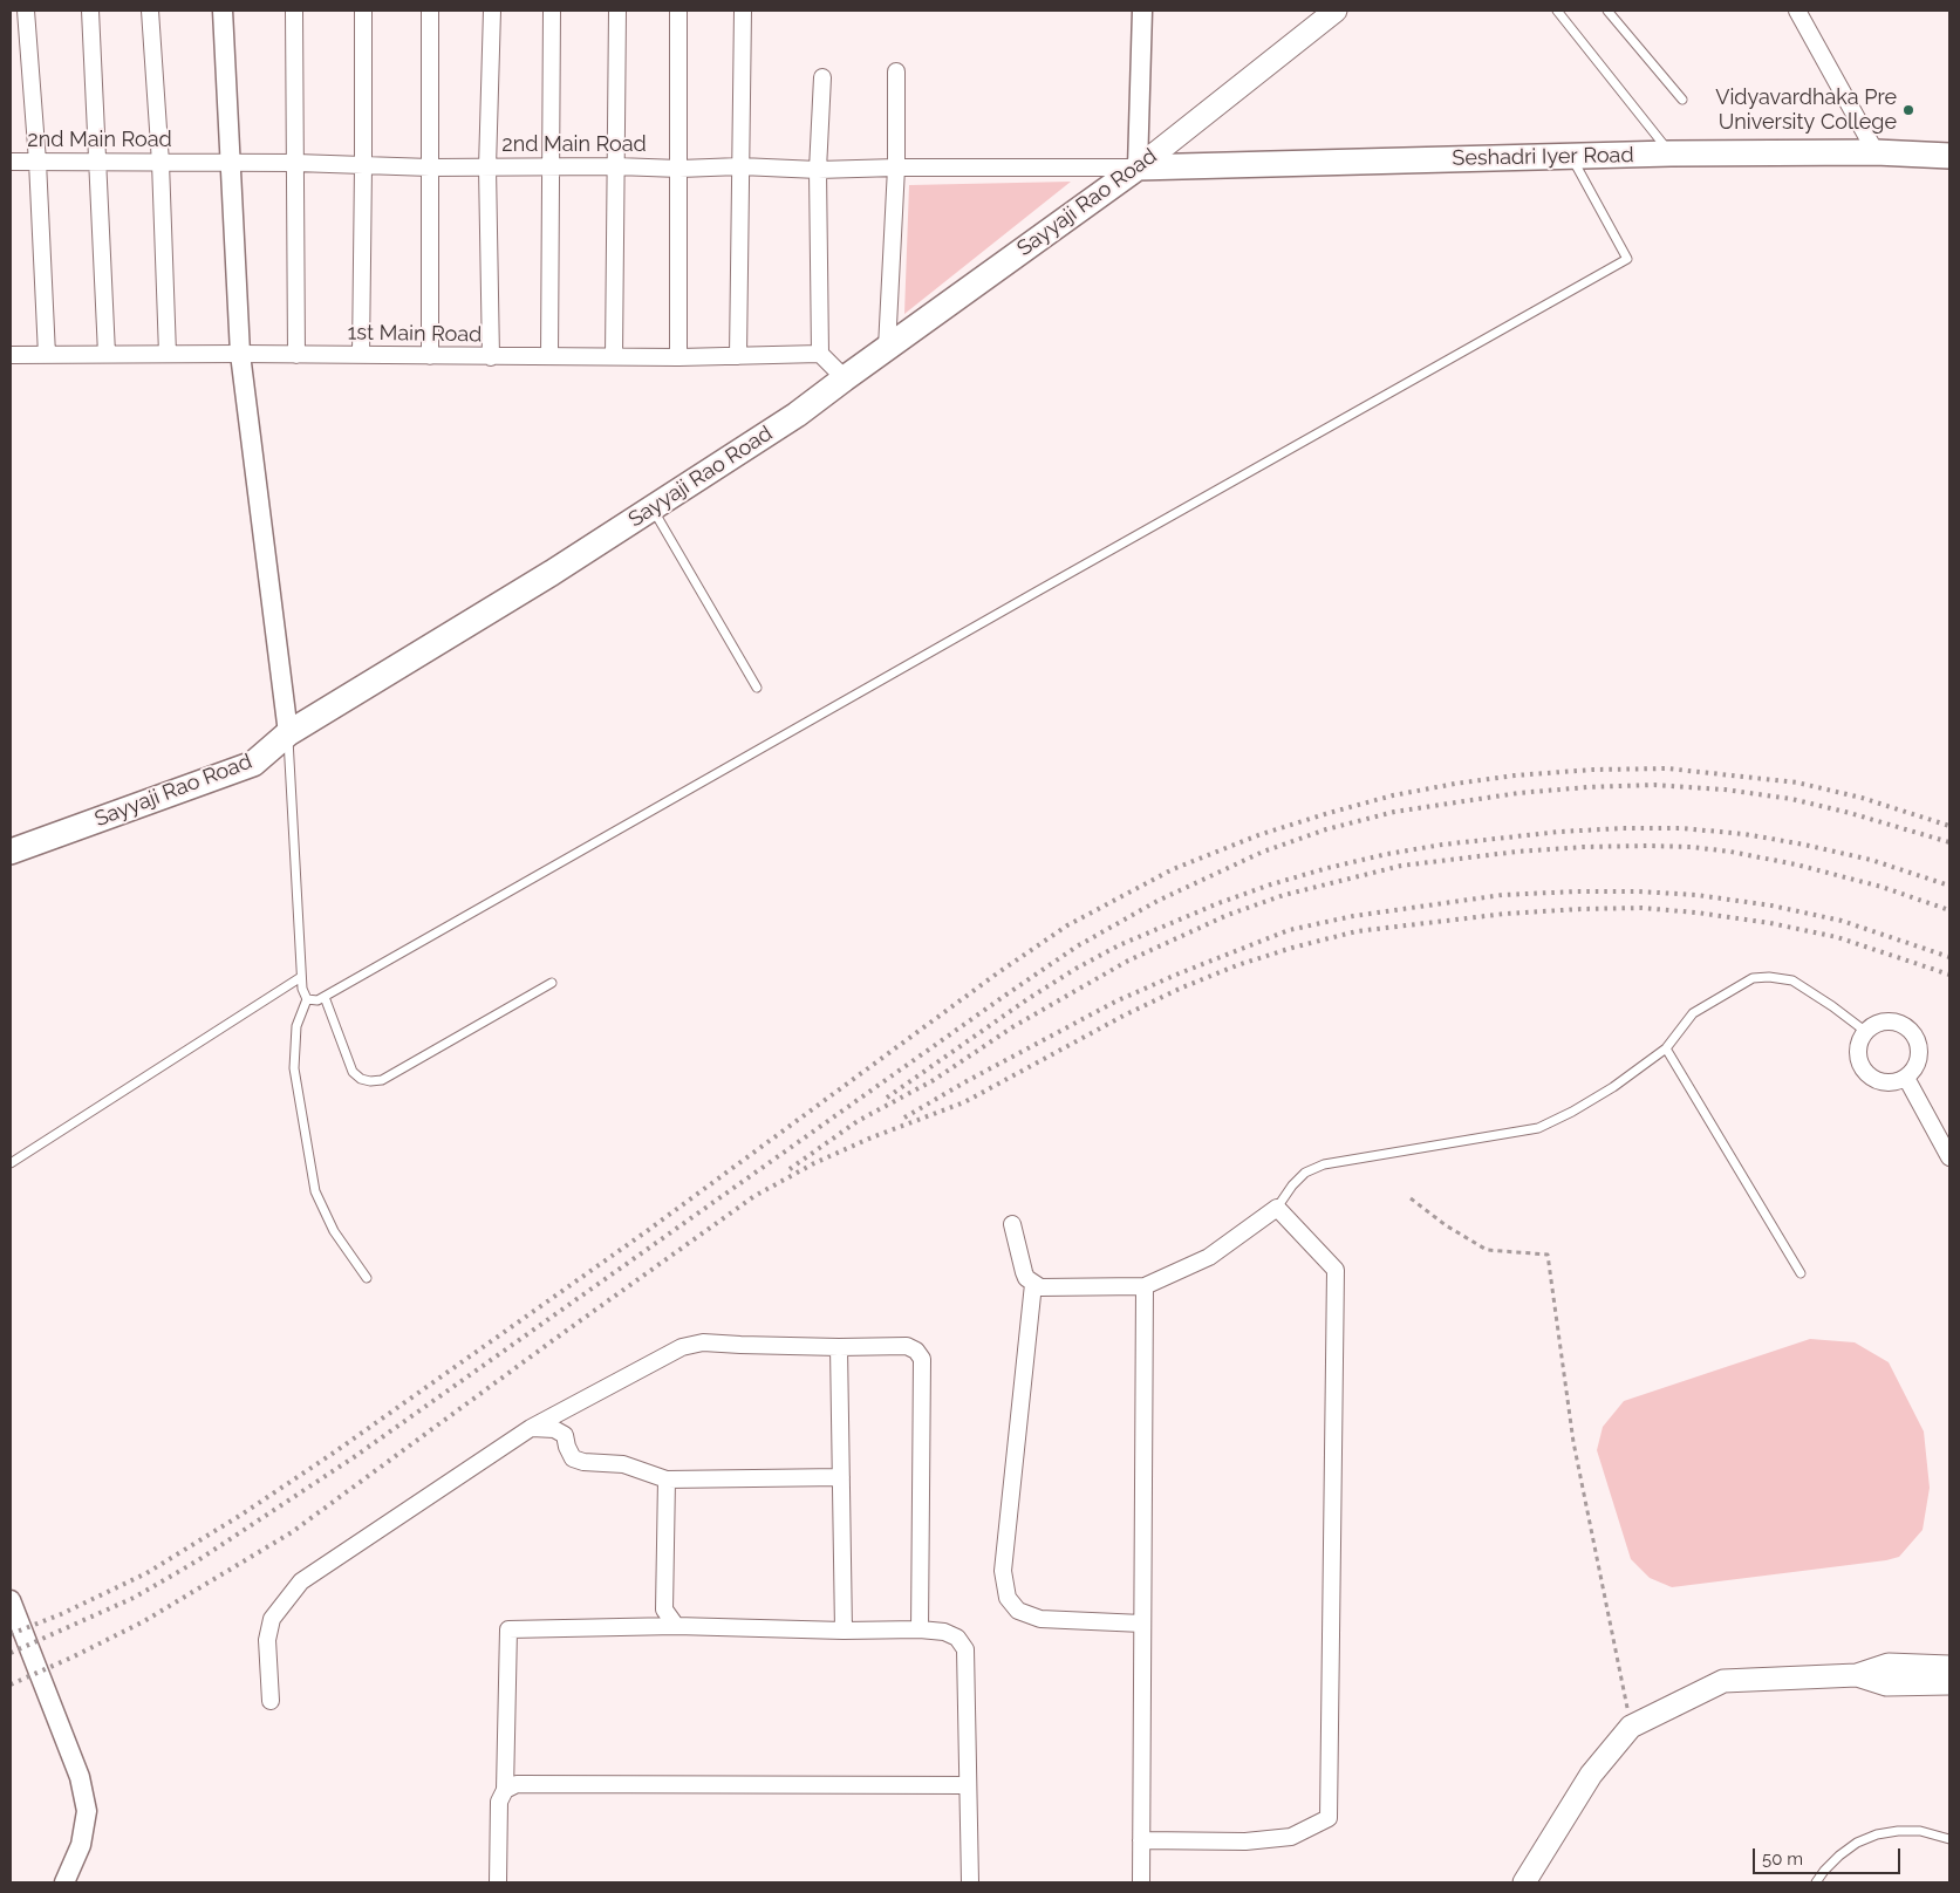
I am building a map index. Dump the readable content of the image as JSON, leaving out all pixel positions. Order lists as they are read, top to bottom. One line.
{"streets":{"main road":["Seshadri Iyer Road","Sayyaji Rao Road"],"street":["2nd Main Road","1st Main Road"]},"crossings":[["2nd Main Road","Seshadri Iyer Road"],["2nd Main Road","Sayyaji Rao Road"],["Seshadri Iyer Road","Sayyaji Rao Road"]],"places":["Vidyavardhaka Pre University College"],"scale_bar":"50 m"}
